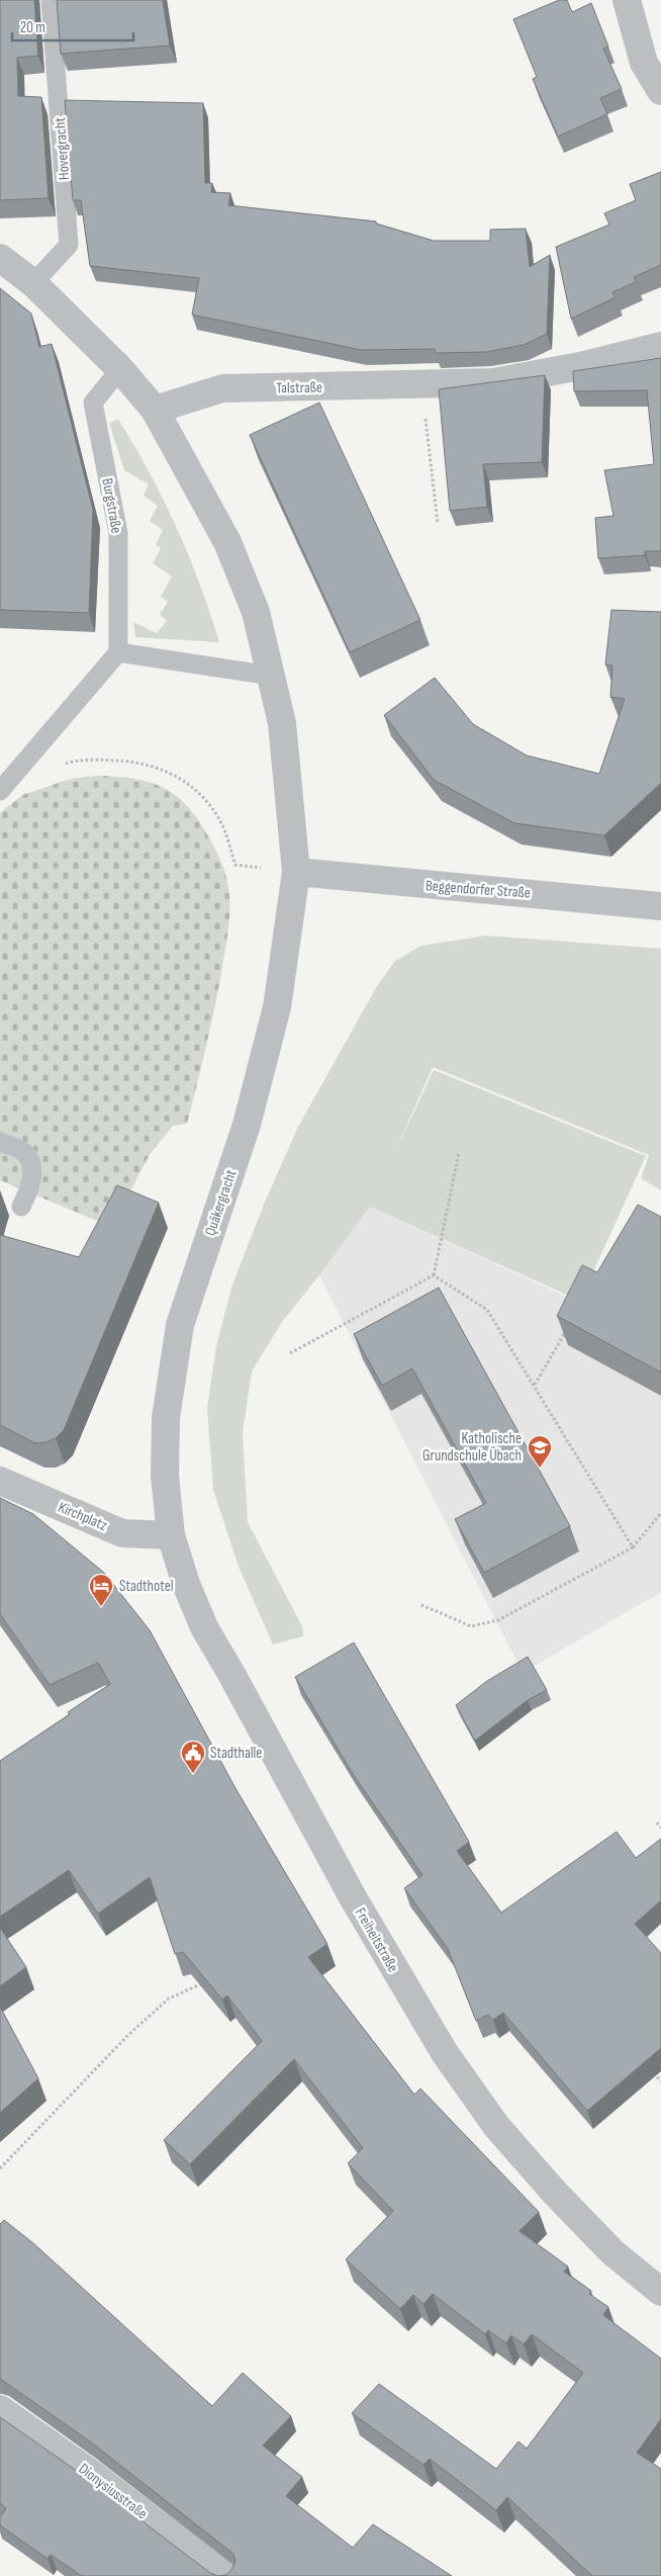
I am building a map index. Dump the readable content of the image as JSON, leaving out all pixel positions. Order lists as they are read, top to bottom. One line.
{"streets":{"street":["Talstraße","Beggendorfer Straße","Quäkergracht","Kirchplatz","Freiheitstraße","Dionysiusstraße"],"lane":["Hovergracht","Burgstraße"]},"crossings":[["Beggendorfer Straße","Quäkergracht"],["Quäkergracht","Kirchplatz"],["Quäkergracht","Freiheitstraße"],["Kirchplatz","Freiheitstraße"]],"places":{"school or university":["Katholische Grundschule Übach"],"hotel":["Stadthotel"],"public building":["Stadthalle"]},"scale_bar":"20 m"}
